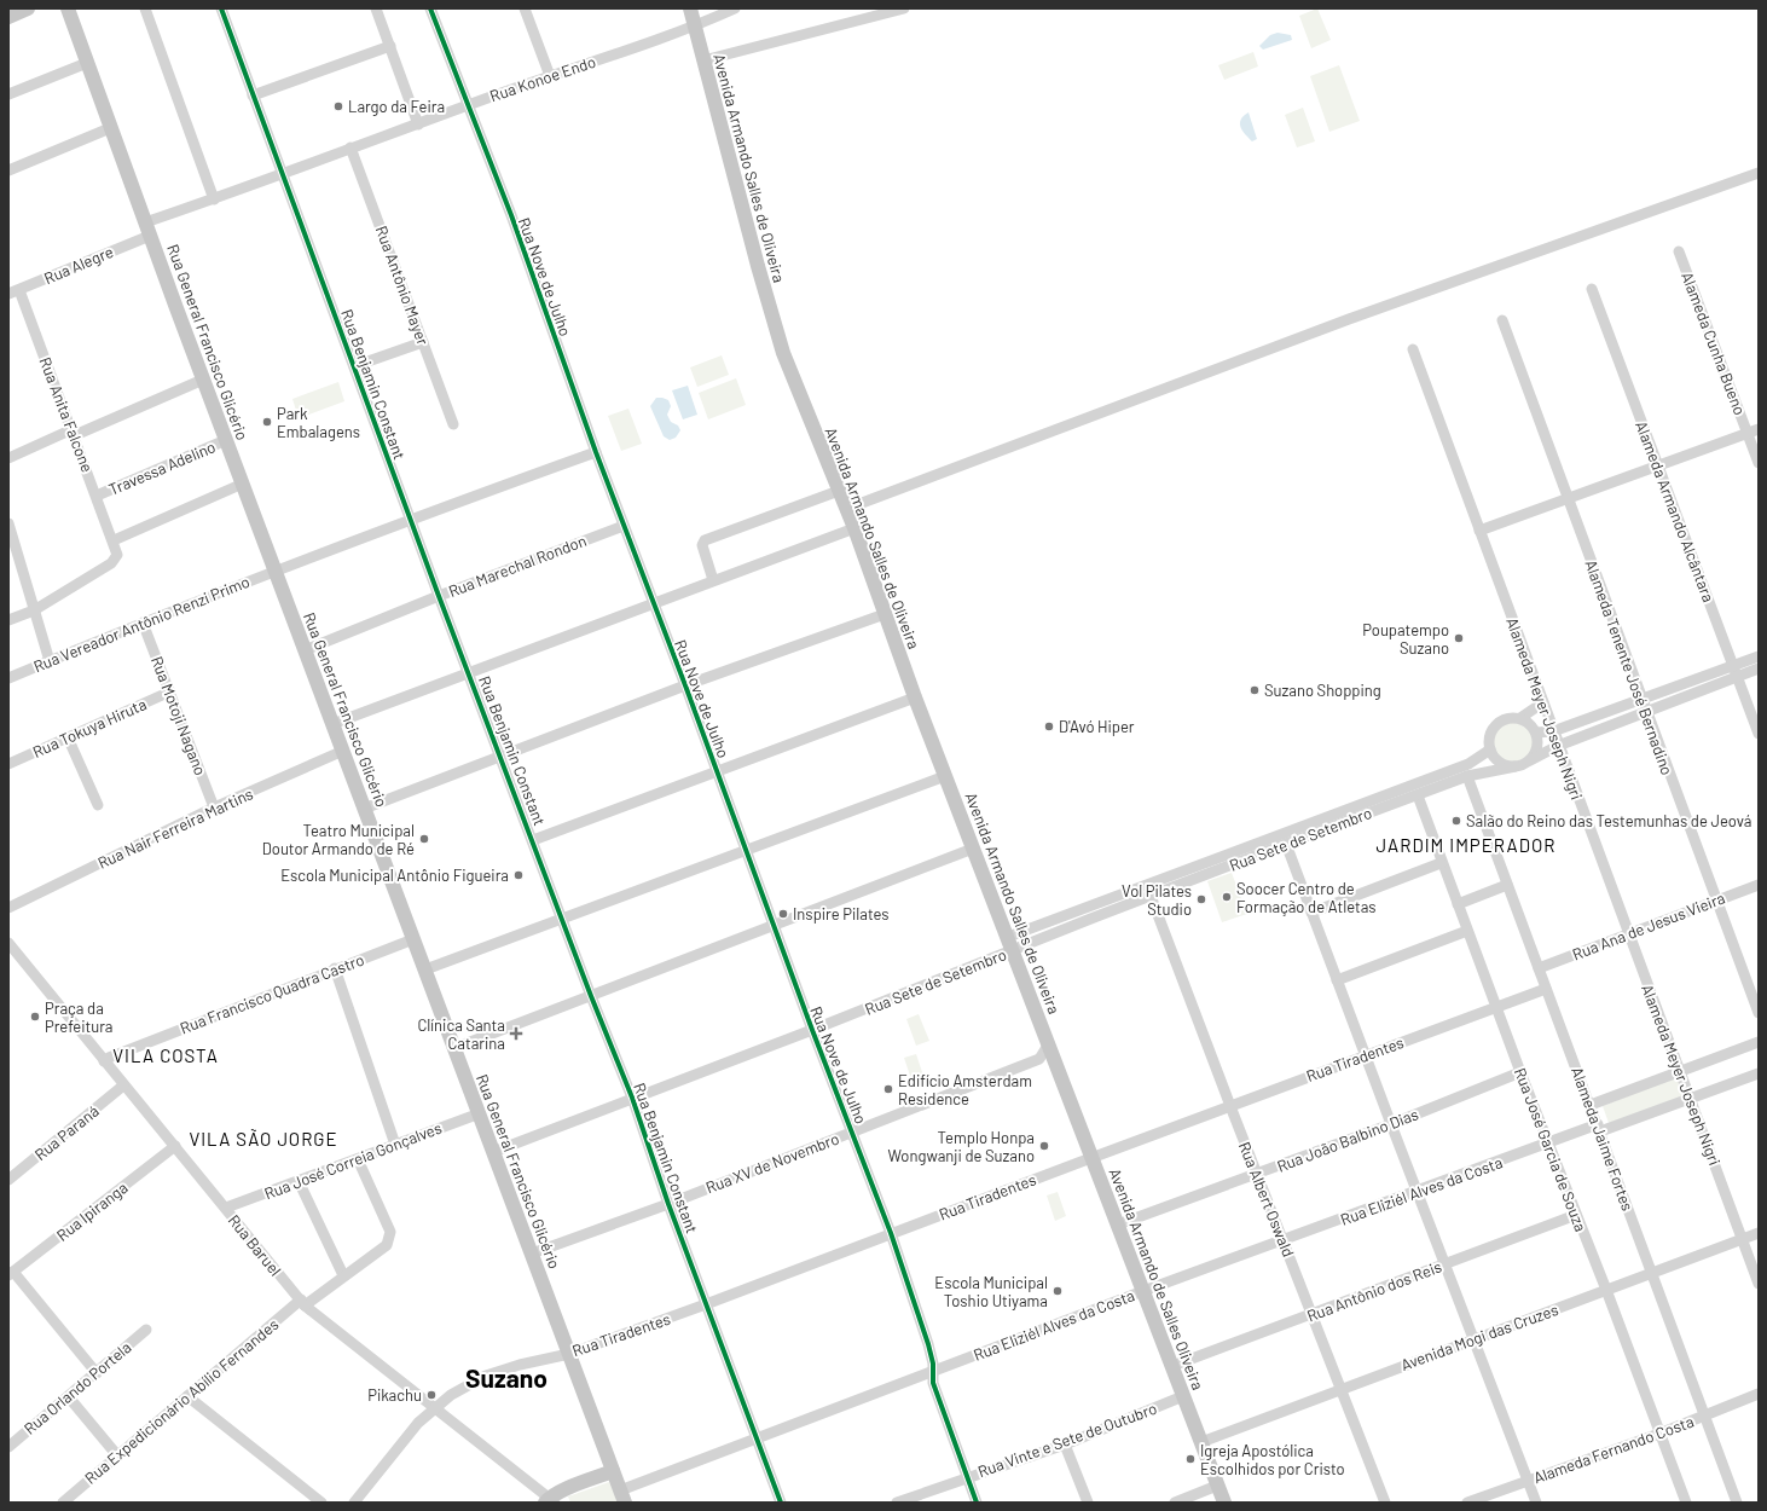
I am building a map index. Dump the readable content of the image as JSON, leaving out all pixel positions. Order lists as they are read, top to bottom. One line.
{"streets":{"main road":["Avenida Armando Salles de Oliveira","Rua General Francisco Glicério","Avenida Armando de Salles Oliveira"],"street":["Rua Konoe Endo","Rua Alegre","Rua Nove de Julho","Rua Antônio Mayer","Alameda Cunha Bueno","Rua Benjamin Constant","Rua Anita Falcone","Travessa Adelino","Alameda Armando Alcântara","Rua Marechal Rondon","Rua Vereador Antônio Renzi Primo","Alameda Tenente José Bernadino","Alameda Meyer Joseph Nigri","Rua Motoji Nagano","Rua Tokuya Hiruta","Rua Nair Ferreira Martins","Rua Sete de Setembro","Rua Ana de Jesus Vieira","Rua Francisco Quadra Castro","Rua Tiradentes","Rua Paraná","Alameda Jaime Fortes","Rua João Balbino Dias","Rua José Garcia de Souza","Rua José Correia Gonçalves","Rua XV de Novembro","Rua Eliziél Alves da Costa","Rua Albert Oswald","Rua Ipiranga","Rua Baruel","Rua Antônio dos Reis","Avenida Mogi das Cruzes","Rua Orlando Portela","Rua Expedicionário Abílio Fernandes","Rua Vinte e Sete de Outubro","Alameda Fernando Costa"]},"crossings":[["Rua Konoe Endo","Avenida Armando Salles de Oliveira"],["Rua Konoe Endo","Rua Alegre"],["Rua Konoe Endo","Rua Nove de Julho"],["Rua Konoe Endo","Rua Antônio Mayer"],["Rua Konoe Endo","Rua Benjamin Constant"],["Avenida Armando Salles de Oliveira","Rua Sete de Setembro"],["Avenida Armando Salles de Oliveira","Avenida Armando de Salles Oliveira"],["Rua Alegre","Rua General Francisco Glicério"],["Rua Alegre","Rua Benjamin Constant"],["Rua Alegre","Rua Anita Falcone"],["Rua Nove de Julho","Rua Marechal Rondon"],["Rua Nove de Julho","Rua Vereador Antônio Renzi Primo"],["Rua Nove de Julho","Rua Sete de Setembro"],["Rua Nove de Julho","Rua Tiradentes"],["Rua Nove de Julho","Rua XV de Novembro"],["Rua Nove de Julho","Rua Eliziél Alves da Costa"],["Rua Nove de Julho","Rua Vinte e Sete de Outubro"],["Rua General Francisco Glicério","Travessa Adelino"],["Rua General Francisco Glicério","Rua Marechal Rondon"],["Rua General Francisco Glicério","Rua Vereador Antônio Renzi Primo"],["Rua General Francisco Glicério","Rua Nair Ferreira Martins"],["Rua General Francisco Glicério","Rua Sete de Setembro"],["Rua General Francisco Glicério","Rua Francisco Quadra Castro"],["Rua General Francisco Glicério","Rua Tiradentes"],["Rua General Francisco Glicério","Rua José Correia Gonçalves"],["Rua General Francisco Glicério","Rua XV de Novembro"],["Rua General Francisco Glicério","Rua Eliziél Alves da Costa"],["Rua Benjamin Constant","Rua Marechal Rondon"],["Rua Benjamin Constant","Rua Vereador Antônio Renzi Primo"],["Rua Benjamin Constant","Rua Sete de Setembro"],["Rua Benjamin Constant","Rua Tiradentes"],["Rua Benjamin Constant","Rua XV de Novembro"],["Rua Benjamin Constant","Rua Eliziél Alves da Costa"],["Rua Anita Falcone","Travessa Adelino"],["Rua Vereador Antônio Renzi Primo","Rua Motoji Nagano"],["Alameda Tenente José Bernadino","Rua Ana de Jesus Vieira"],["Alameda Meyer Joseph Nigri","Rua Ana de Jesus Vieira"],["Alameda Meyer Joseph Nigri","Rua Eliziél Alves da Costa"],["Alameda Meyer Joseph Nigri","Avenida Mogi das Cruzes"],["Rua Motoji Nagano","Rua Tokuya Hiruta"],["Rua Motoji Nagano","Rua Nair Ferreira Martins"],["Rua Sete de Setembro","Alameda Jaime Fortes"],["Rua Sete de Setembro","Rua José Garcia de Souza"],["Rua Sete de Setembro","Rua Albert Oswald"],["Rua Ana de Jesus Vieira","Alameda Jaime Fortes"],["Rua Francisco Quadra Castro","Rua Baruel"],["Rua Tiradentes","Alameda Jaime Fortes"],["Rua Tiradentes","Rua José Garcia de Souza"],["Rua Tiradentes","Rua Albert Oswald"],["Rua Tiradentes","Rua Baruel"],["Rua Tiradentes","Avenida Armando de Salles Oliveira"],["Rua Paraná","Rua Baruel"],["Alameda Jaime Fortes","Rua Eliziél Alves da Costa"],["Alameda Jaime Fortes","Avenida Mogi das Cruzes"],["Alameda Jaime Fortes","Alameda Fernando Costa"],["Rua João Balbino Dias","Rua José Garcia de Souza"],["Rua João Balbino Dias","Rua Albert Oswald"],["Rua João Balbino Dias","Avenida Armando de Salles Oliveira"],["Rua José Garcia de Souza","Rua Eliziél Alves da Costa"],["Rua José Garcia de Souza","Rua Antônio dos Reis"],["Rua José Garcia de Souza","Avenida Mogi das Cruzes"],["Rua José Garcia de Souza","Alameda Fernando Costa"],["Rua José Correia Gonçalves","Rua Baruel"],["Rua José Correia Gonçalves","Rua Expedicionário Abílio Fernandes"],["Rua Eliziél Alves da Costa","Rua Albert Oswald"],["Rua Eliziél Alves da Costa","Avenida Armando de Salles Oliveira"],["Rua Albert Oswald","Rua Antônio dos Reis"],["Rua Albert Oswald","Avenida Mogi das Cruzes"],["Rua Ipiranga","Rua Baruel"],["Rua Baruel","Rua Expedicionário Abílio Fernandes"],["Avenida Armando de Salles Oliveira","Rua Antônio dos Reis"],["Avenida Armando de Salles Oliveira","Avenida Mogi das Cruzes"],["Avenida Armando de Salles Oliveira","Rua Vinte e Sete de Outubro"]],"districts":["JARDIM IMPERADOR","VILA COSTA","VILA SÃO JORGE","Suzano"],"places":{"other":["Largo da Feira","Park Embalagens","Poupatempo Suzano","Suzano Shopping","D'Avó Hiper","Salão do Reino das Testemunhas de Jeová","Teatro Municipal Doutor Armando de Ré","Escola Municipal Antônio Figueira","Soocer Centro de Formação de Atletas","Vol Pilates Studio","Inspire Pilates","Praça da Prefeitura","Edifício Amsterdam Residence","Templo Honpa Wongwanji de Suzano","Escola Municipal Toshio Utiyama","Pikachu","Igreja Apostólica Escolhidos por Cristo"],"health":["Clínica Santa Catarina"]}}
